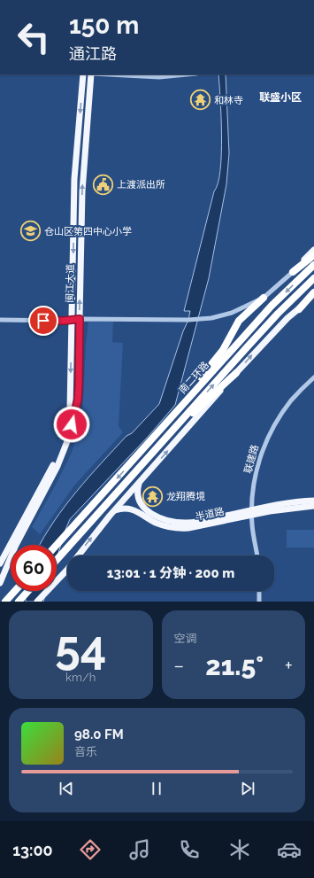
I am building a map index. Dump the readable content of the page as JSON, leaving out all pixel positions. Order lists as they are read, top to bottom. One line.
{"streets":{"highway":["南二环路"],"main road":["闽江大道","半道路"],"street":["联建路"]},"crossings":[["联建路","半道路"]],"districts":["联盛小区"],"places":{"temple":["和林寺","龙翔腾境"],"public building":["上渡派出所"],"school or university":["仓山区第四中心小学"]},"page":{"turn":["150 m","通江路"],"limit":"60","trip":"13:01 · 1 分钟 · 200 m","tile":[["54","km/h"],"空调"],"heat":["−","21.5°","+"],"song":["98.0 FM","音乐"],"tabs":"13:00"}}
